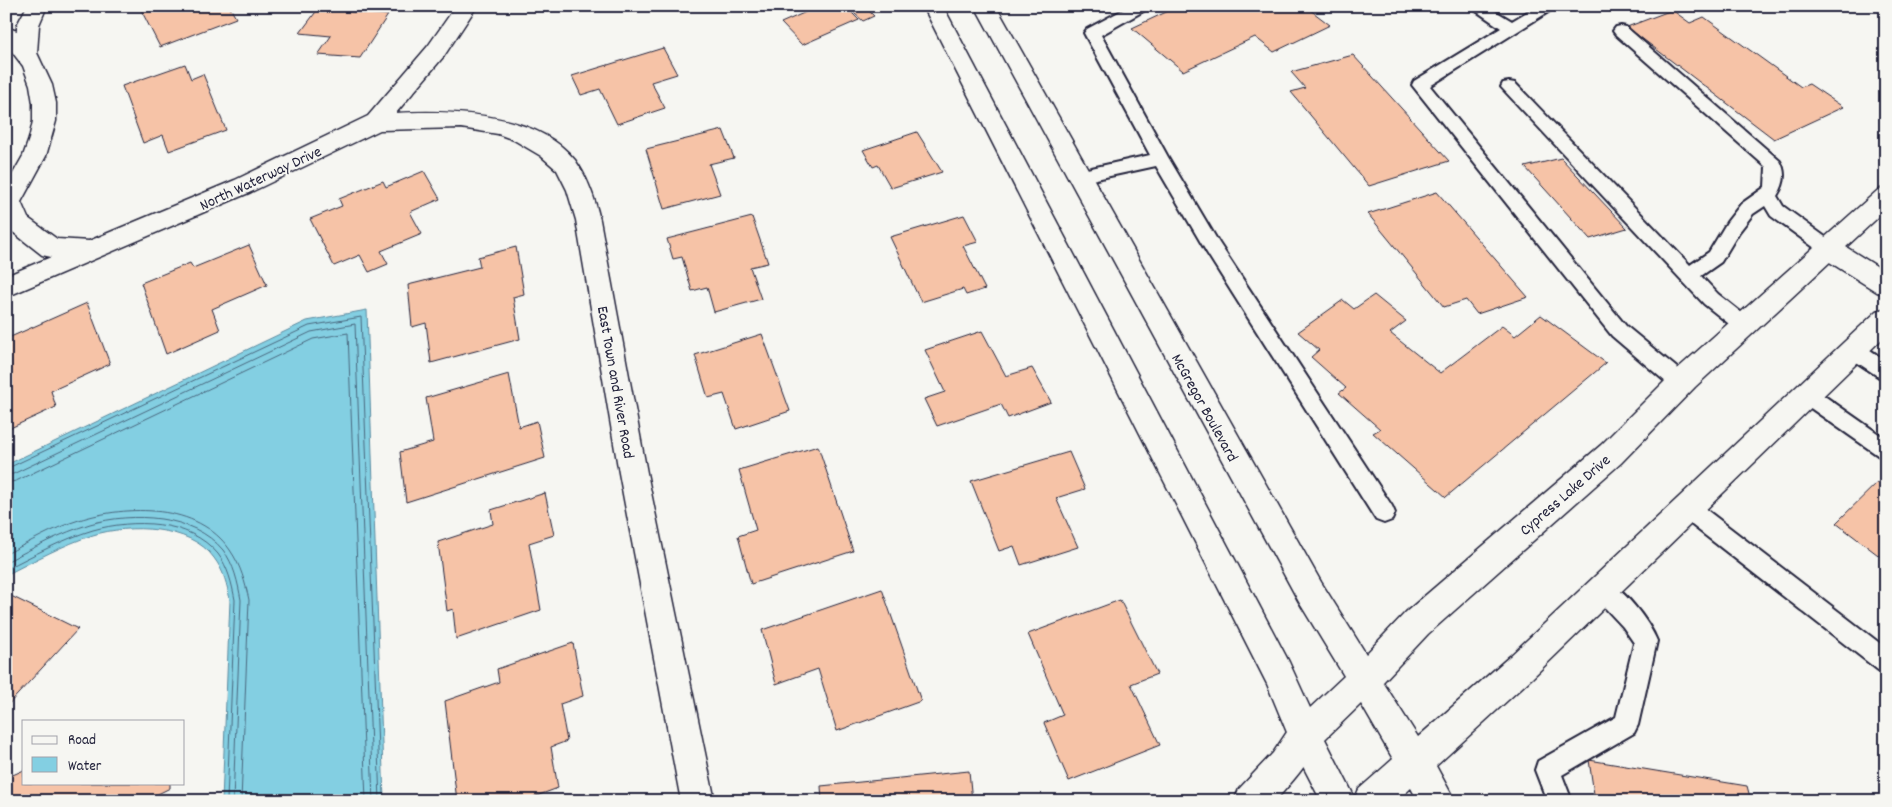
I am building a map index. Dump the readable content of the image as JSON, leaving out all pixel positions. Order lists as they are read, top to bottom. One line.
{"streets":{"main road":["North Waterway Drive","East Town and River Road","McGregor Boulevard","Cypress Lake Drive"]},"crossings":[["North Waterway Drive","East Town and River Road"],["McGregor Boulevard","Cypress Lake Drive"]],"legend":["Road","Water"]}
